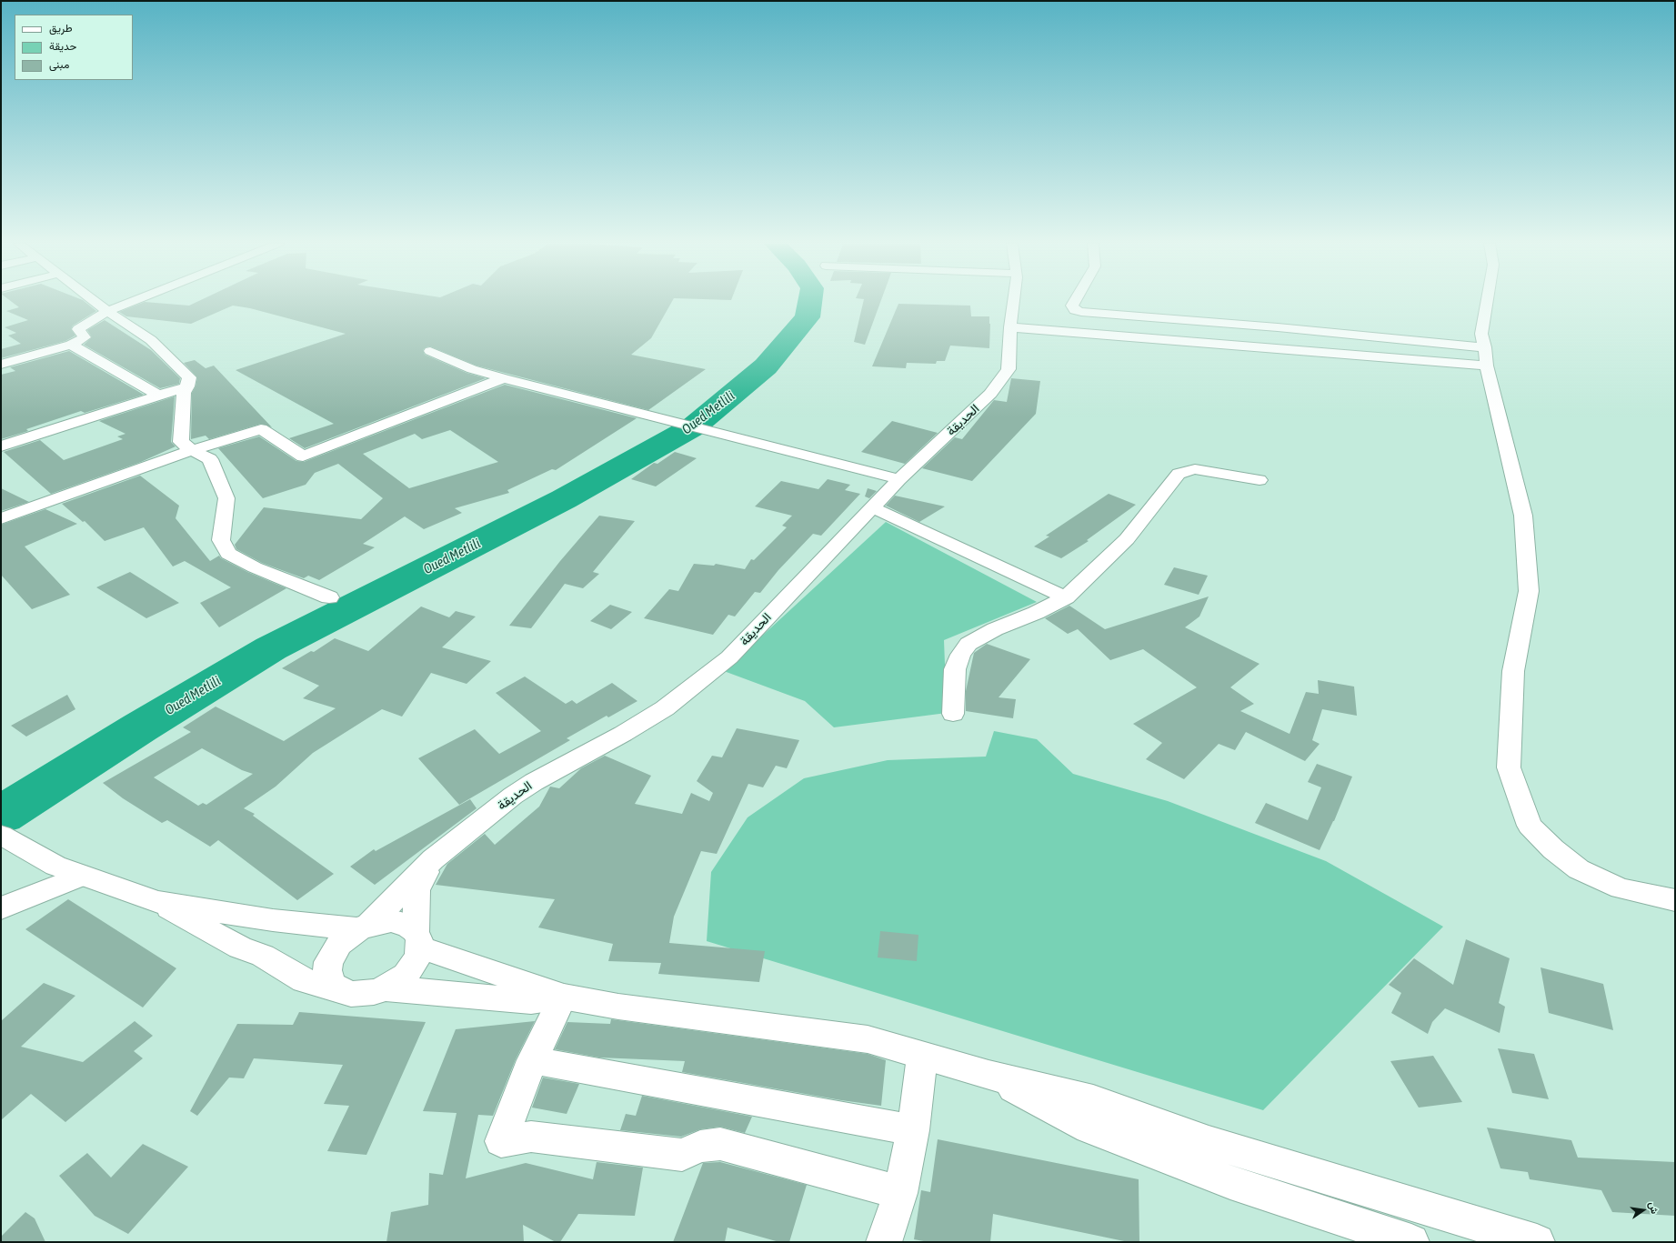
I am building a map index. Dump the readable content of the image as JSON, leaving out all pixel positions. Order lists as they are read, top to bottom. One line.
{"streets":{"street":["الحديقة"]},"water":["Oued Metlili"],"legend":["طريق","حديقة","مبنى"],"north":"right"}
